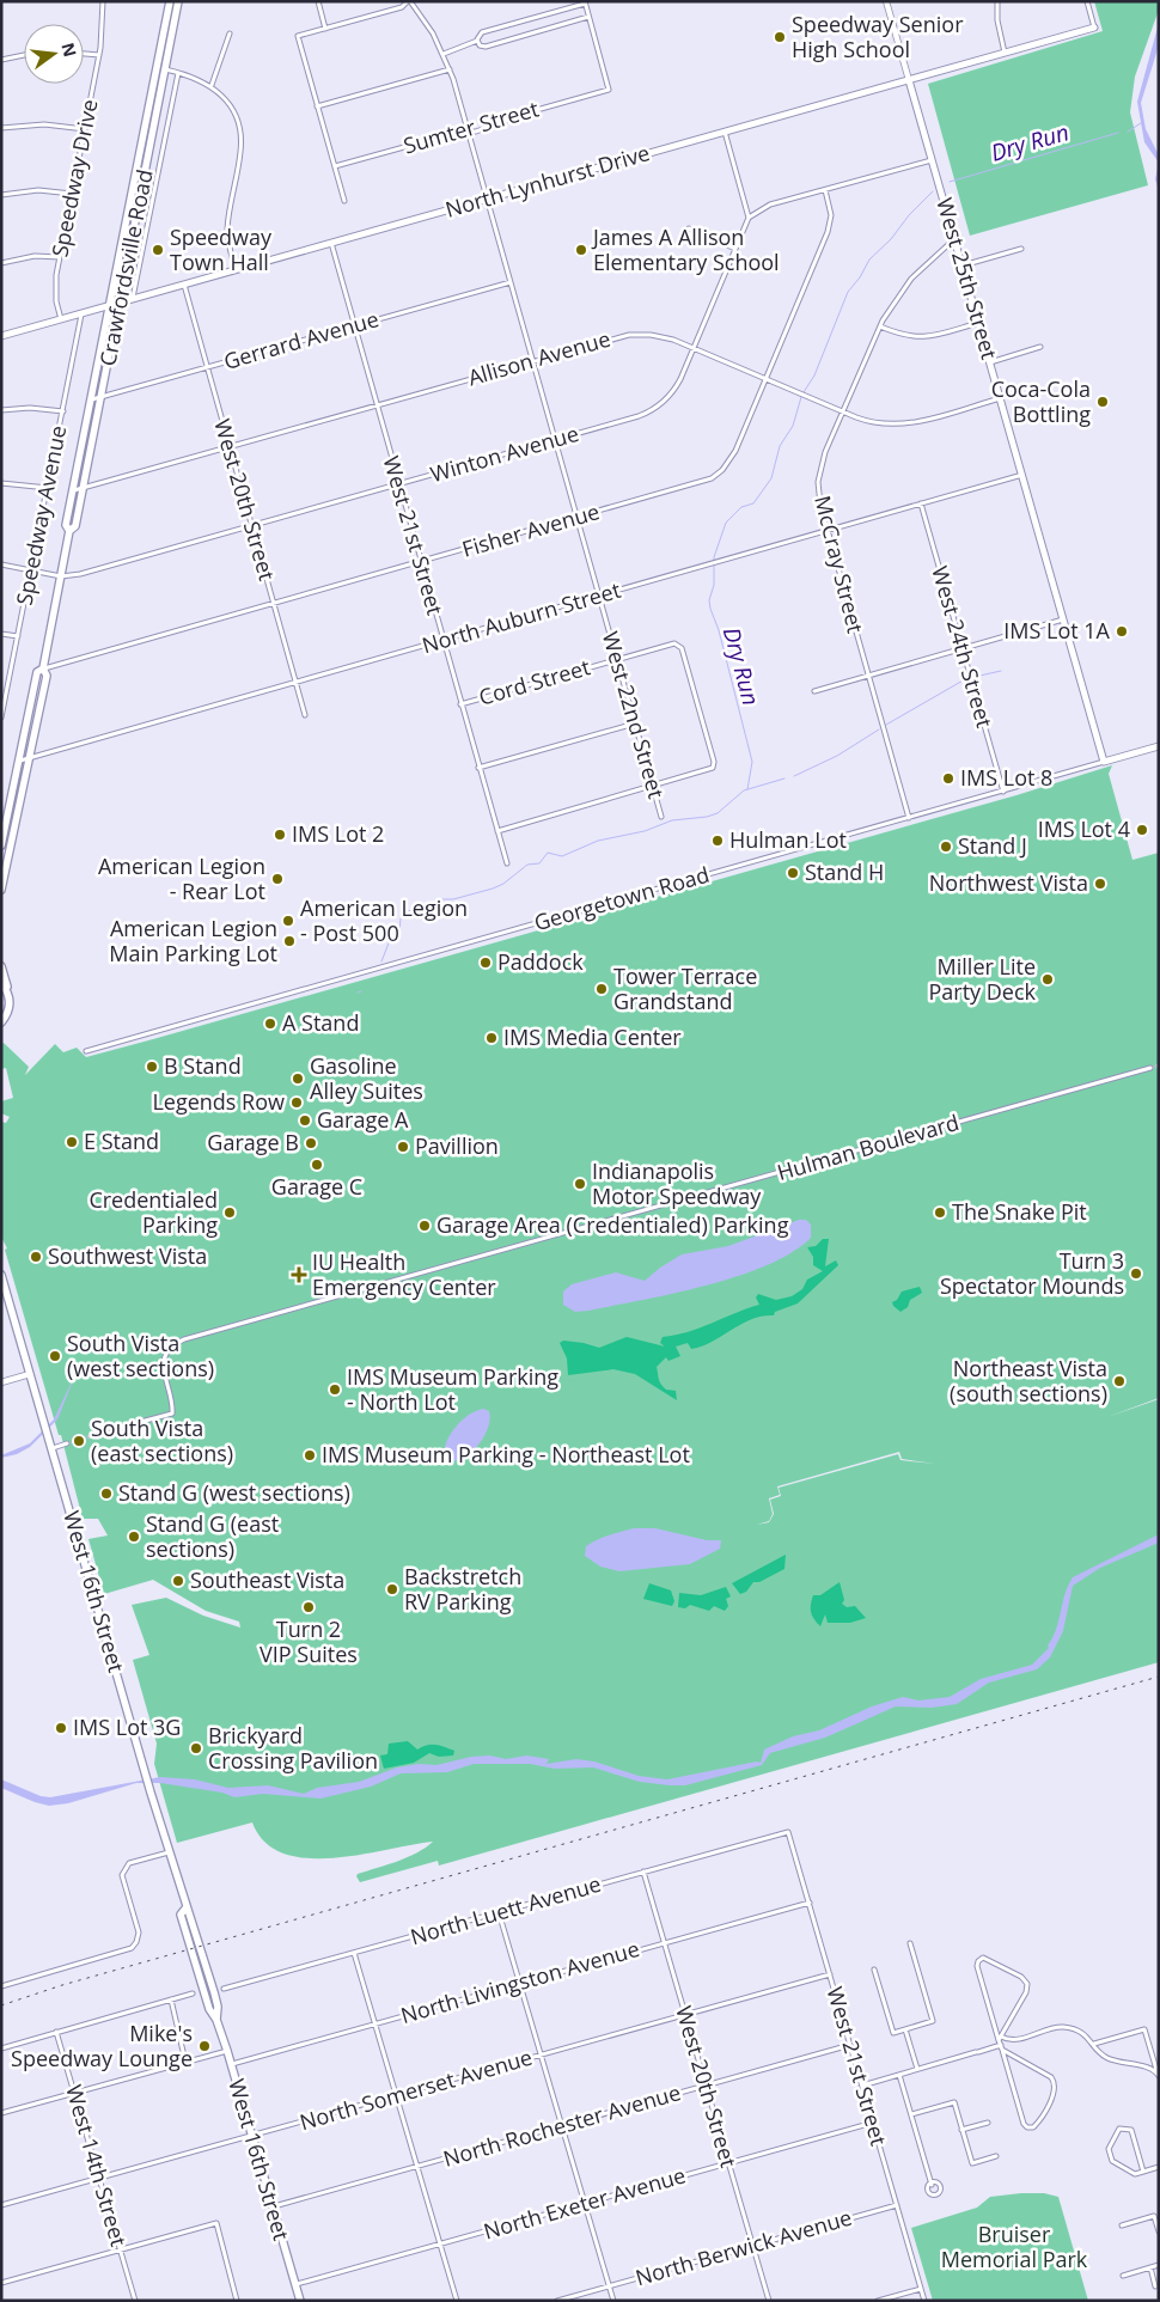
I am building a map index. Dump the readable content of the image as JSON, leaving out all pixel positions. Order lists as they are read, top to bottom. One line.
{"streets":{"main road":["North Lynhurst Drive","Crawfordsville Road","West 25th Street","Georgetown Road","West 16th Street"],"street":["Sumter Street","Speedway Drive","Gerrard Avenue","Allison Avenue","Winton Avenue","West 20th Street","Speedway Avenue","Fisher Avenue","West 21st Street","McCray Street","North Auburn Street","West 24th Street","Cord Street","West 22nd Street","Hulman Boulevard","North Luett Avenue","North Livingston Avenue","North Somerset Avenue","North Rochester Avenue","West 14th Street","North Exeter Avenue","North Berwick Avenue"]},"crossings":[["Sumter Street","West 22nd Street"],["Speedway Drive","North Lynhurst Drive"],["North Lynhurst Drive","Crawfordsville Road"],["North Lynhurst Drive","West 25th Street"],["North Lynhurst Drive","West 20th Street"],["North Lynhurst Drive","Speedway Avenue"],["North Lynhurst Drive","West 21st Street"],["North Lynhurst Drive","West 22nd Street"],["Crawfordsville Road","Gerrard Avenue"],["Crawfordsville Road","Allison Avenue"],["Crawfordsville Road","Winton Avenue"],["Crawfordsville Road","Fisher Avenue"],["Crawfordsville Road","North Auburn Street"],["West 25th Street","Allison Avenue"],["West 25th Street","McCray Street"],["West 25th Street","North Auburn Street"],["West 25th Street","Georgetown Road"],["Gerrard Avenue","West 20th Street"],["Gerrard Avenue","West 21st Street"],["Gerrard Avenue","West 22nd Street"],["Allison Avenue","Winton Avenue"],["Allison Avenue","West 20th Street"],["Allison Avenue","Fisher Avenue"],["Allison Avenue","West 21st Street"],["Allison Avenue","McCray Street"],["Allison Avenue","West 22nd Street"],["Winton Avenue","West 20th Street"],["Winton Avenue","West 21st Street"],["Winton Avenue","West 22nd Street"],["West 20th Street","Fisher Avenue"],["West 20th Street","North Auburn Street"],["West 20th Street","North Luett Avenue"],["West 20th Street","North Livingston Avenue"],["West 20th Street","North Somerset Avenue"],["West 20th Street","North Rochester Avenue"],["West 20th Street","North Exeter Avenue"],["West 20th Street","North Berwick Avenue"],["Fisher Avenue","West 21st Street"],["Fisher Avenue","West 22nd Street"],["West 21st Street","North Auburn Street"],["West 21st Street","Cord Street"],["West 21st Street","North Luett Avenue"],["West 21st Street","North Livingston Avenue"],["West 21st Street","North Somerset Avenue"],["West 21st Street","North Rochester Avenue"],["West 21st Street","North Exeter Avenue"],["West 21st Street","North Berwick Avenue"],["McCray Street","North Auburn Street"],["McCray Street","Georgetown Road"],["North Auburn Street","West 24th Street"],["North Auburn Street","West 22nd Street"],["West 24th Street","Georgetown Road"],["Cord Street","West 22nd Street"],["West 16th Street","North Livingston Avenue"],["West 16th Street","North Somerset Avenue"],["West 16th Street","North Rochester Avenue"],["West 16th Street","North Exeter Avenue"],["North Somerset Avenue","West 14th Street"]],"water":["Dry Run"],"parks":["Bruiser Memorial Park"],"places":{"other":["Speedway Senior High School","Speedway Town Hall","James A Allison Elementary School","Coca-Cola Bottling","IMS Lot 1A","IMS Lot 8","IMS Lot 4","IMS Lot 2","Hulman Lot","Stand J","Stand H","American Legion - Rear Lot","Northwest Vista","American Legion - Post 500","American Legion Main Parking Lot","Paddock","Miller Lite Party Deck","Tower Terrace Grandstand","A Stand","IMS Media Center","B Stand","Gasoline Alley Suites","Legends Row","Garage A","E Stand","Garage B","Pavillion","Garage C","Indianapolis Motor Speedway","Credentialed Parking","The Snake Pit","Garage Area (Credentialed) Parking","Southwest Vista","Turn 3 Spectator Mounds","South Vista (west sections)","Northeast Vista (south sections)","IMS Museum Parking - North Lot","South Vista (east sections)","IMS Museum Parking - Northeast Lot","Stand G (west sections)","Stand G (east sections)","Southeast Vista","Backstretch RV Parking","Turn 2 VIP Suites","IMS Lot 3G","Brickyard Crossing Pavilion","Mike's Speedway Lounge"],"health":["IU Health Emergency Center"]},"north":"right"}
